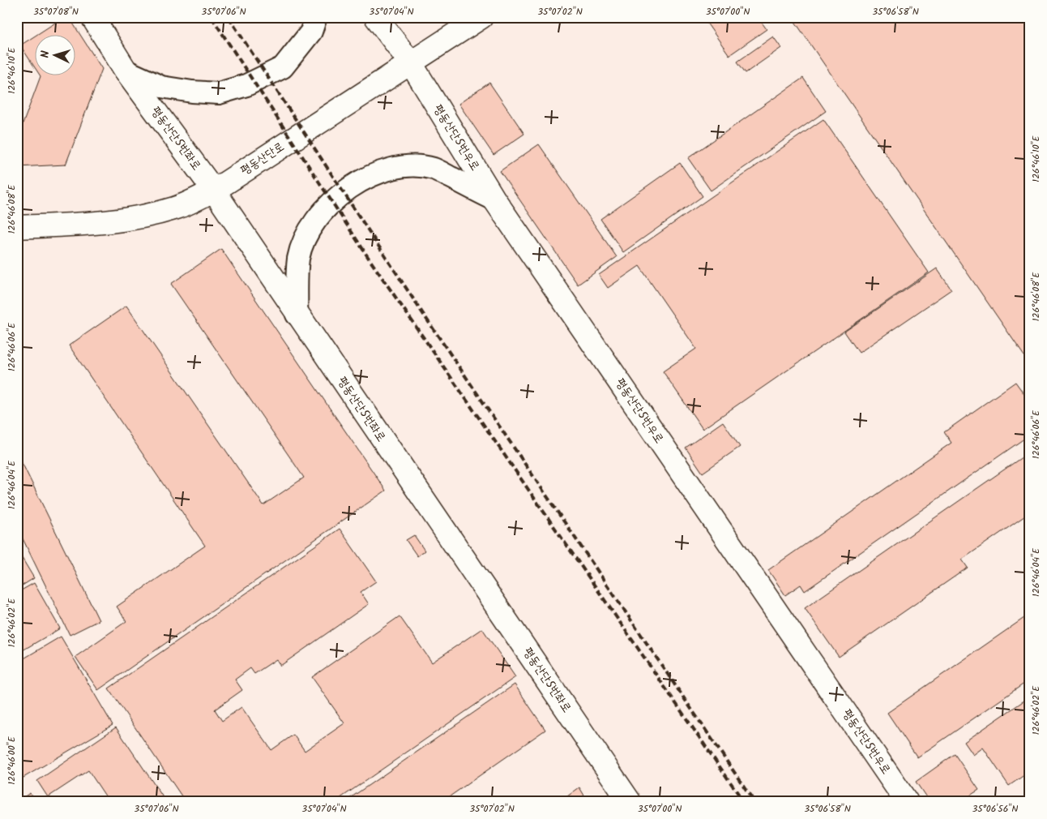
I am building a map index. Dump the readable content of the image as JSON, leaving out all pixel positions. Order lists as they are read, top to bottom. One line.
{"streets":{"street":["평동산단5번우로","평동산단5번좌로","평동산단로"]},"crossings":[["평동산단5번우로","평동산단로"],["평동산단5번좌로","평동산단로"]],"north":"left","coordinates":["35°07'08\"N","35°07'06\"N","35°07'04\"N","35°07'02\"N","35°07'00\"N","35°06'58\"N","126°46'10\"E","126°46'08\"E","126°46'06\"E","126°46'04\"E","126°46'02\"E","126°46'00\"E","35°06'56\"N"]}
